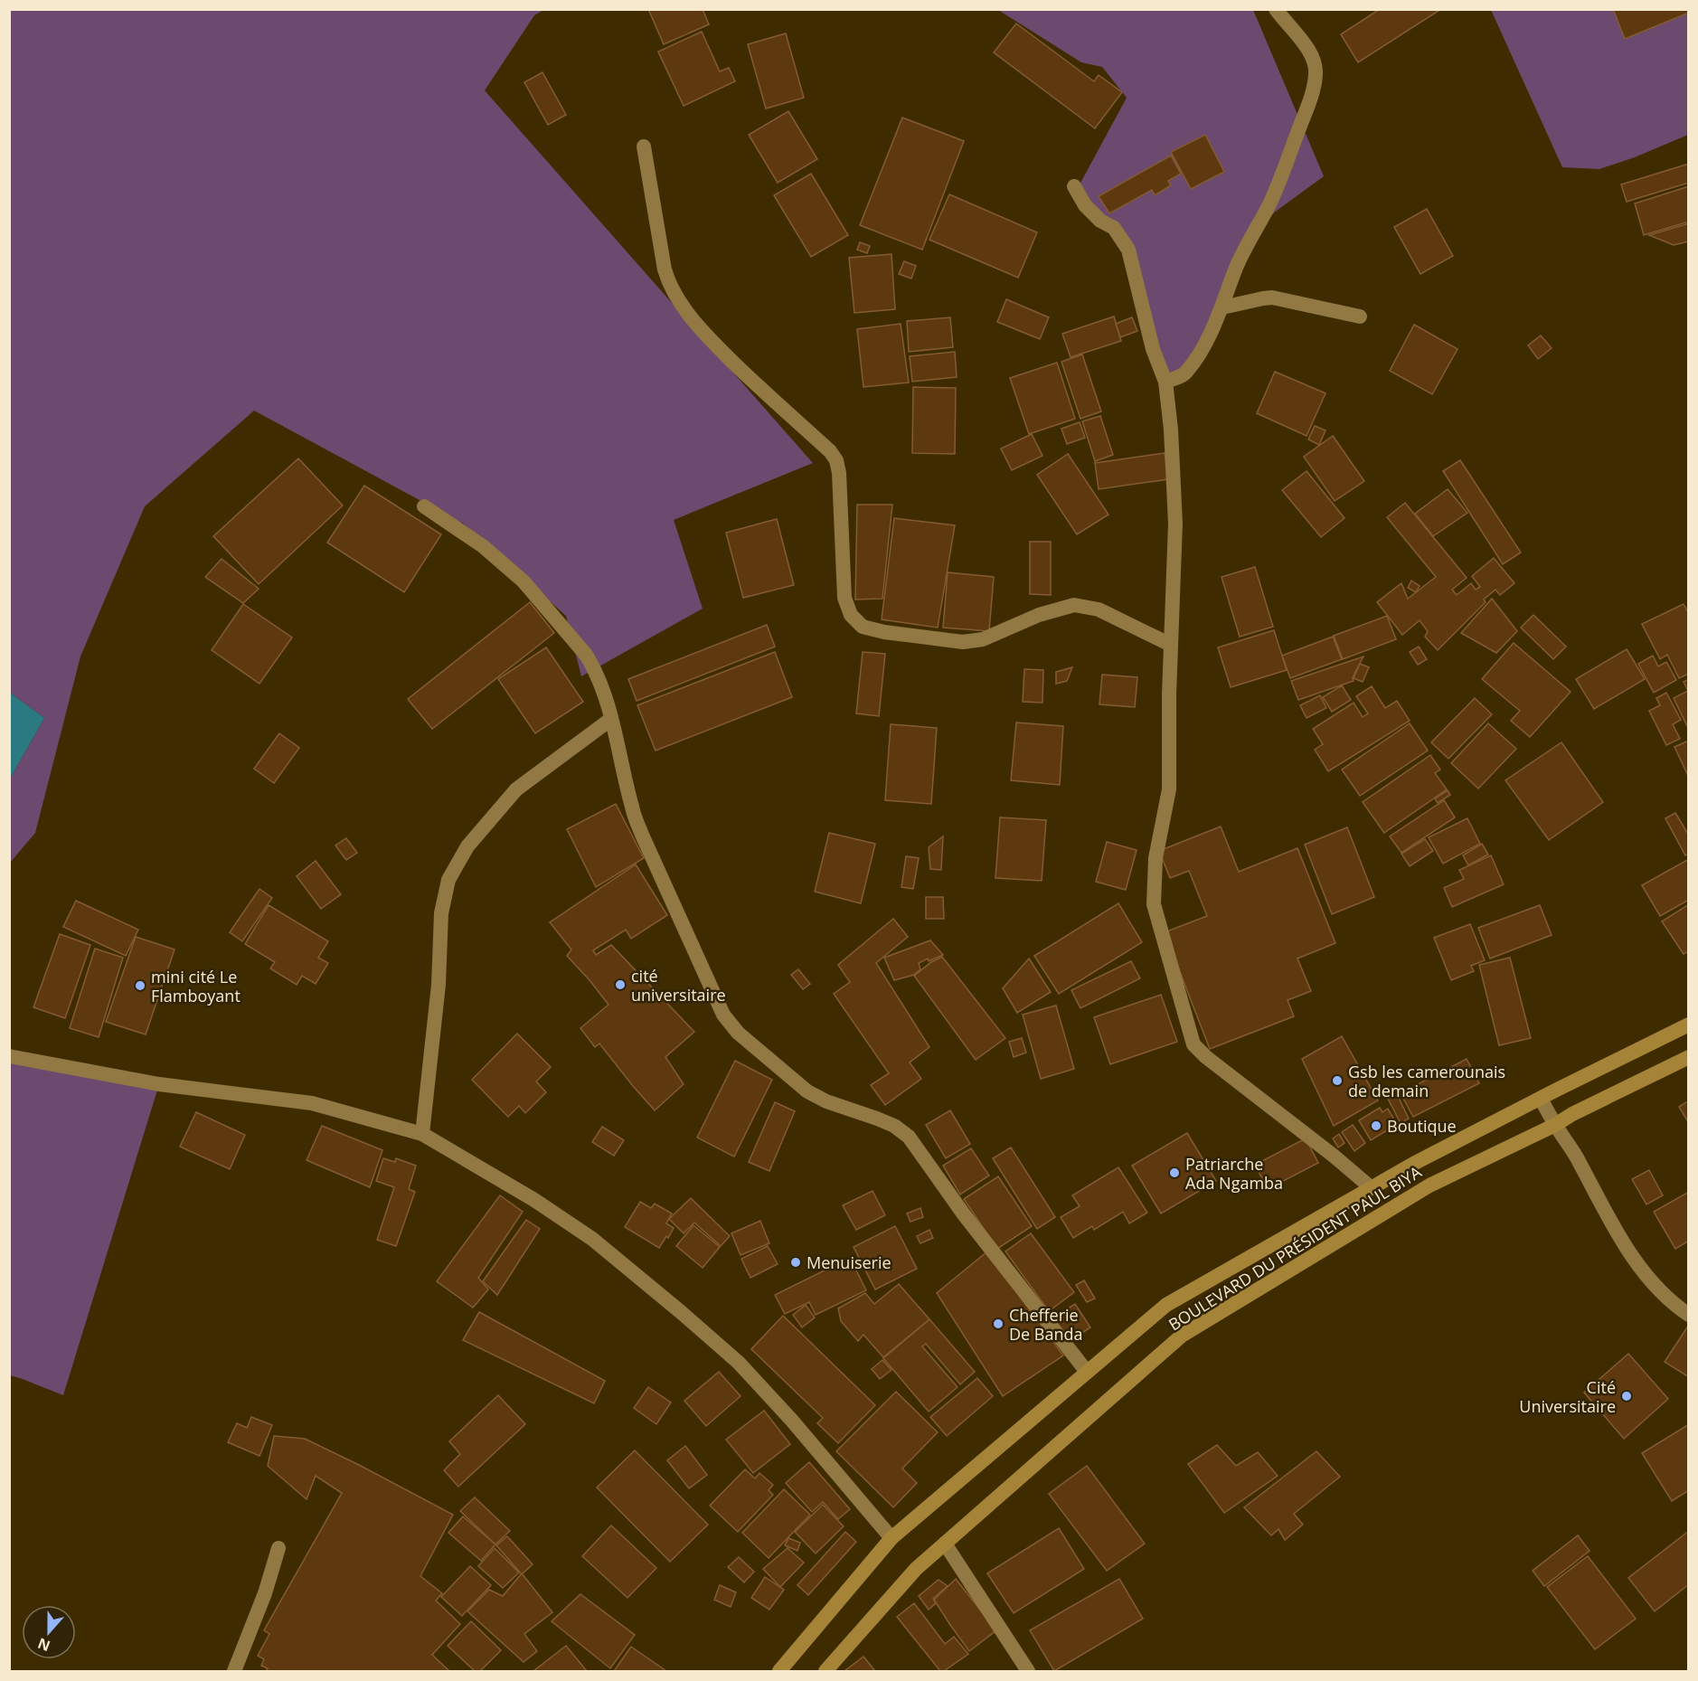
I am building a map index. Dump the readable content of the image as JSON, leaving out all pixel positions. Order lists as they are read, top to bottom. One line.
{"streets":{"main road":["BOULEVARD DU PRÉSIDENT PAUL BIYA"]},"places":["cité universitaire","mini cité Le Flamboyant","Gsb les camerounais de demain","Boutique","Patriarche Ada Ngamba","Menuiserie","Chefferie De Banda","Cité Universitaire"],"north":"bottom"}
